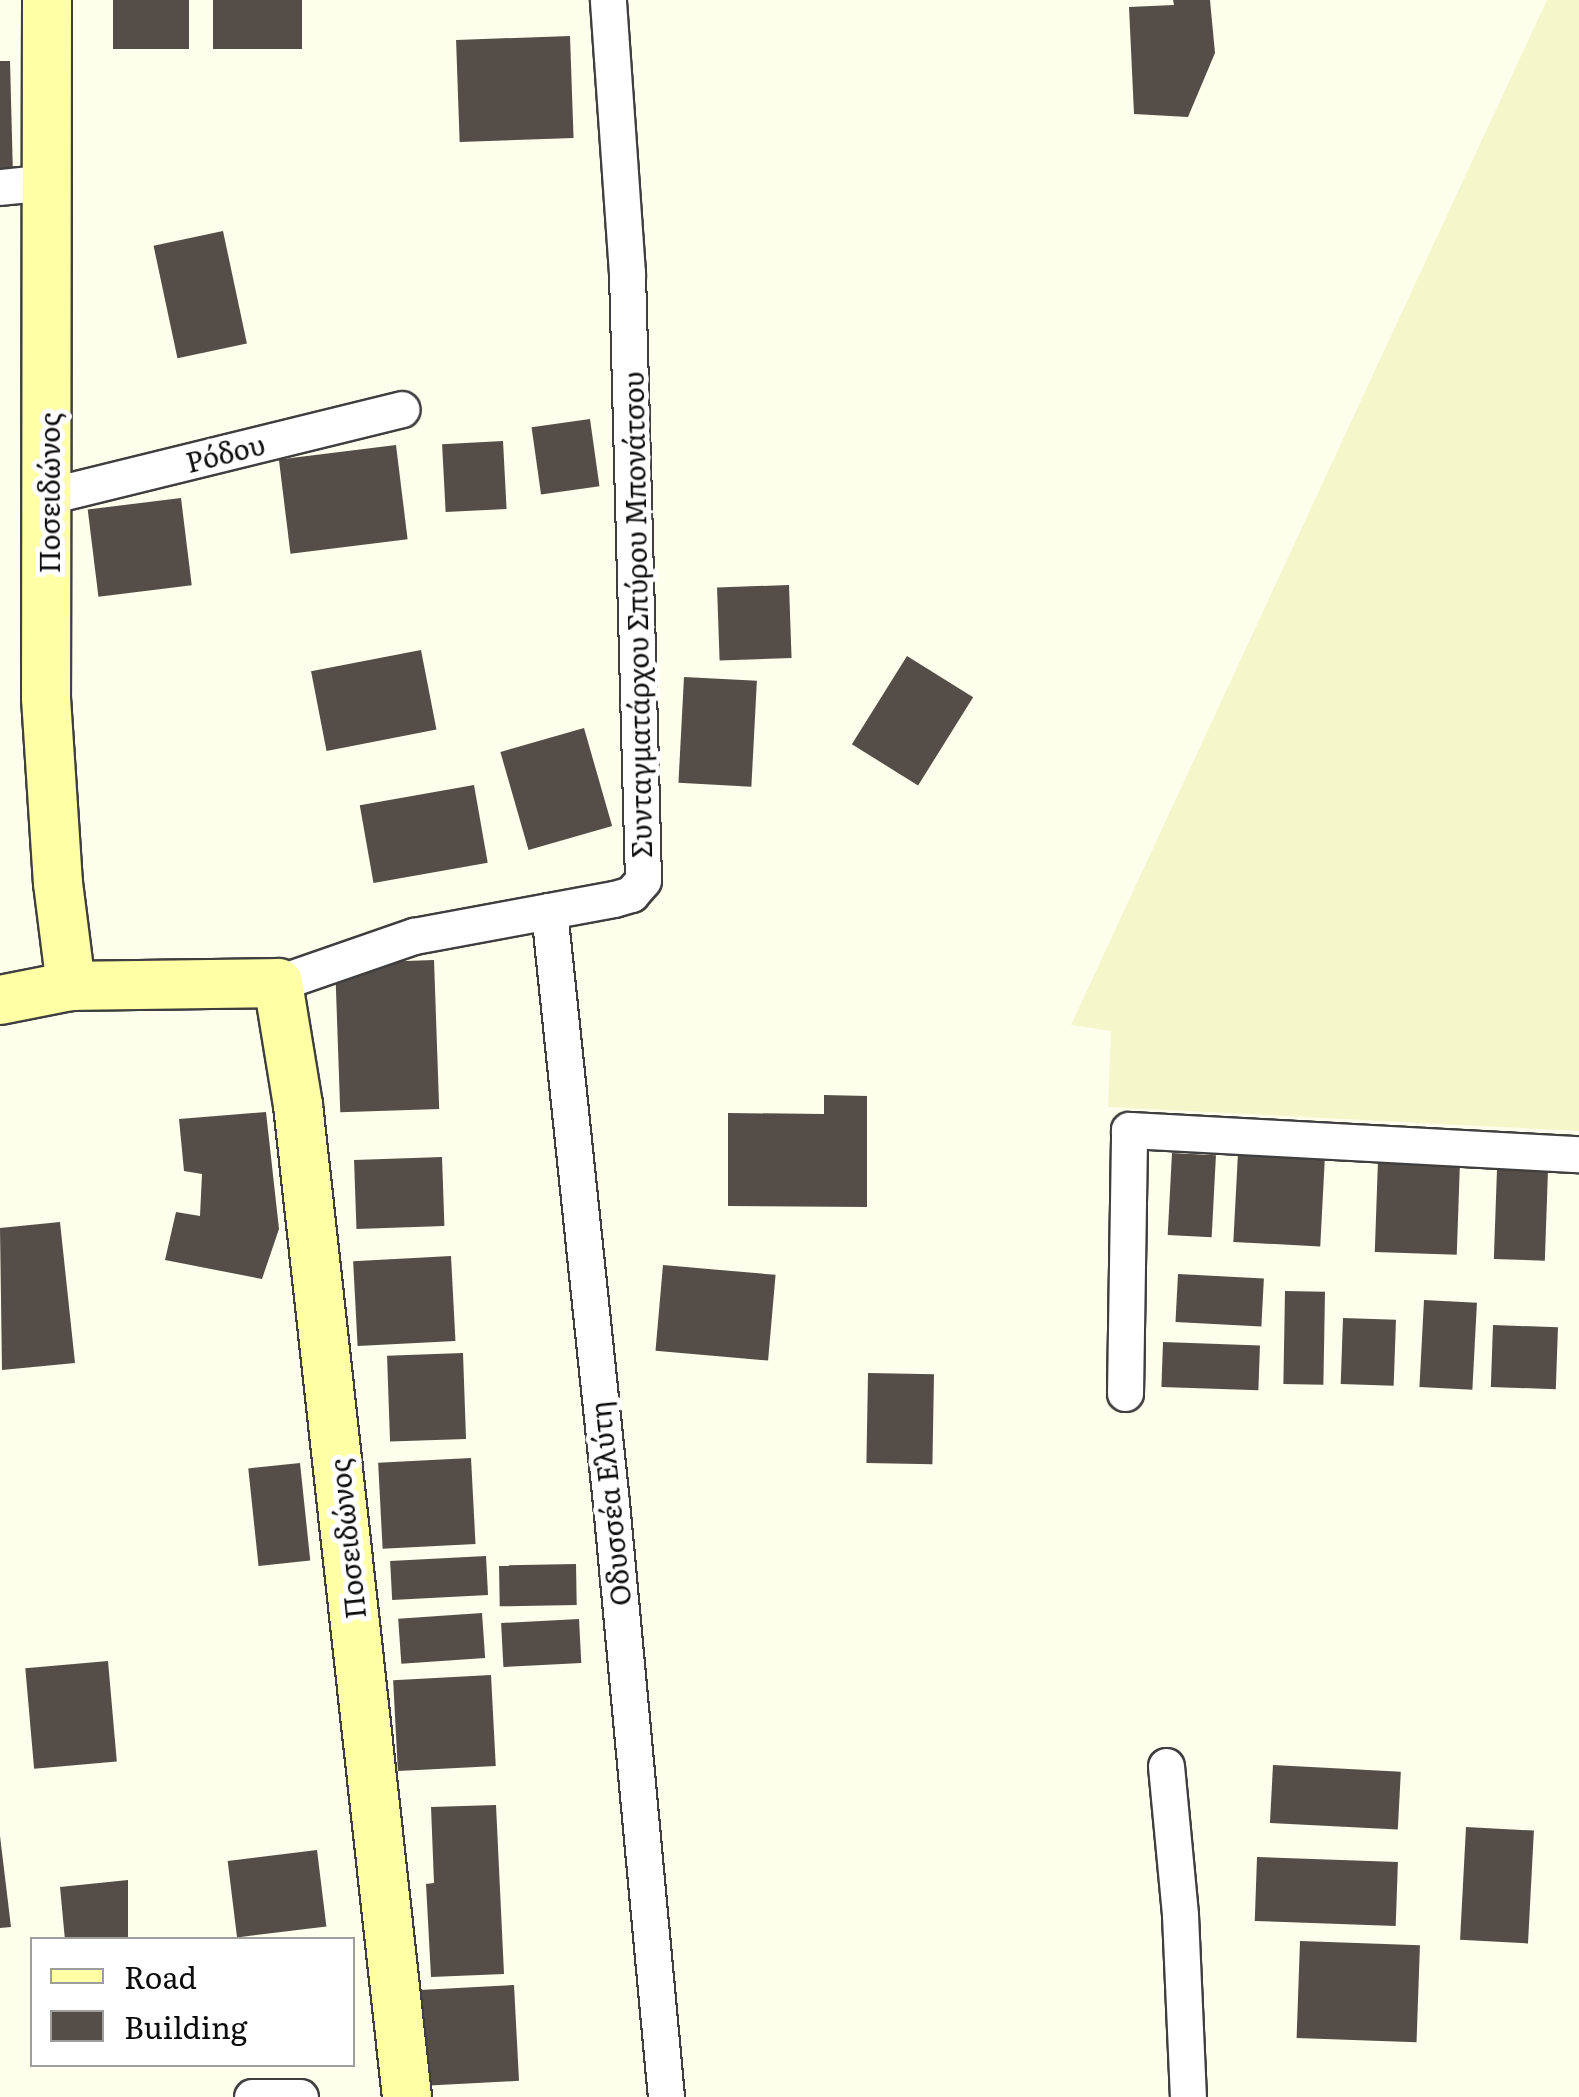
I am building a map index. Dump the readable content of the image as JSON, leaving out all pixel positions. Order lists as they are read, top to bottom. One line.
{"streets":{"street":["Ρόδου","Ποσειδώνος","Συνταγματάρχου Σπύρου Μπονάτσου","Οδυσσέα Ελύτη"]},"crossings":[["Ρόδου","Ποσειδώνος"],["Ποσειδώνος","Συνταγματάρχου Σπύρου Μπονάτσου"],["Συνταγματάρχου Σπύρου Μπονάτσου","Οδυσσέα Ελύτη"]],"legend":["Road","Building"]}
